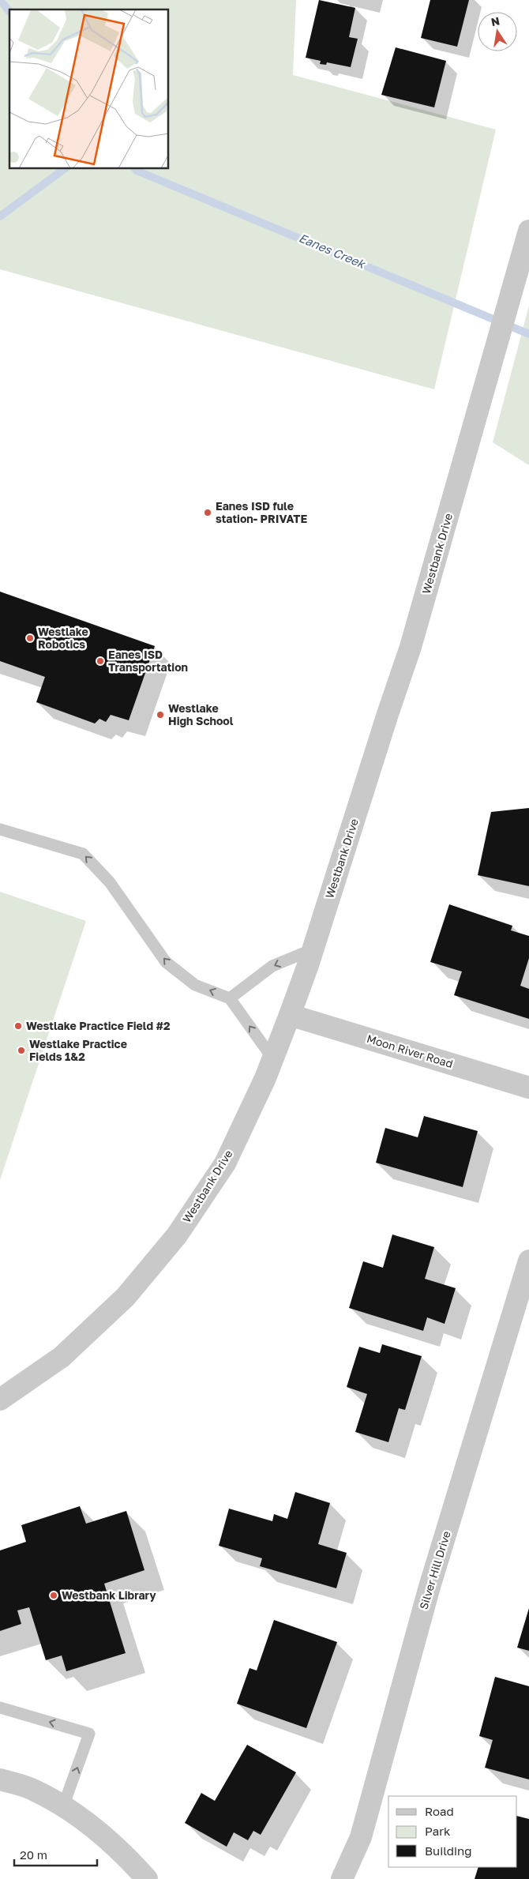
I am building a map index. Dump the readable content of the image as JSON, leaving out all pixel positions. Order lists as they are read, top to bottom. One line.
{"streets":{"street":["Westbank Drive","Moon River Road","Silver Hill Drive"]},"crossings":[["Westbank Drive","Moon River Road"]],"water":["Eanes Creek"],"places":["Eanes ISD fule station- PRIVATE","Westlake Robotics","Eanes ISD Transportation","Westlake High School","Westlake Practice Field #2","Westlake Practice Fields 1&2","Westbank Library"],"legend":["Road","Park","Building"],"scale_bar":"20 m","north":"top"}
